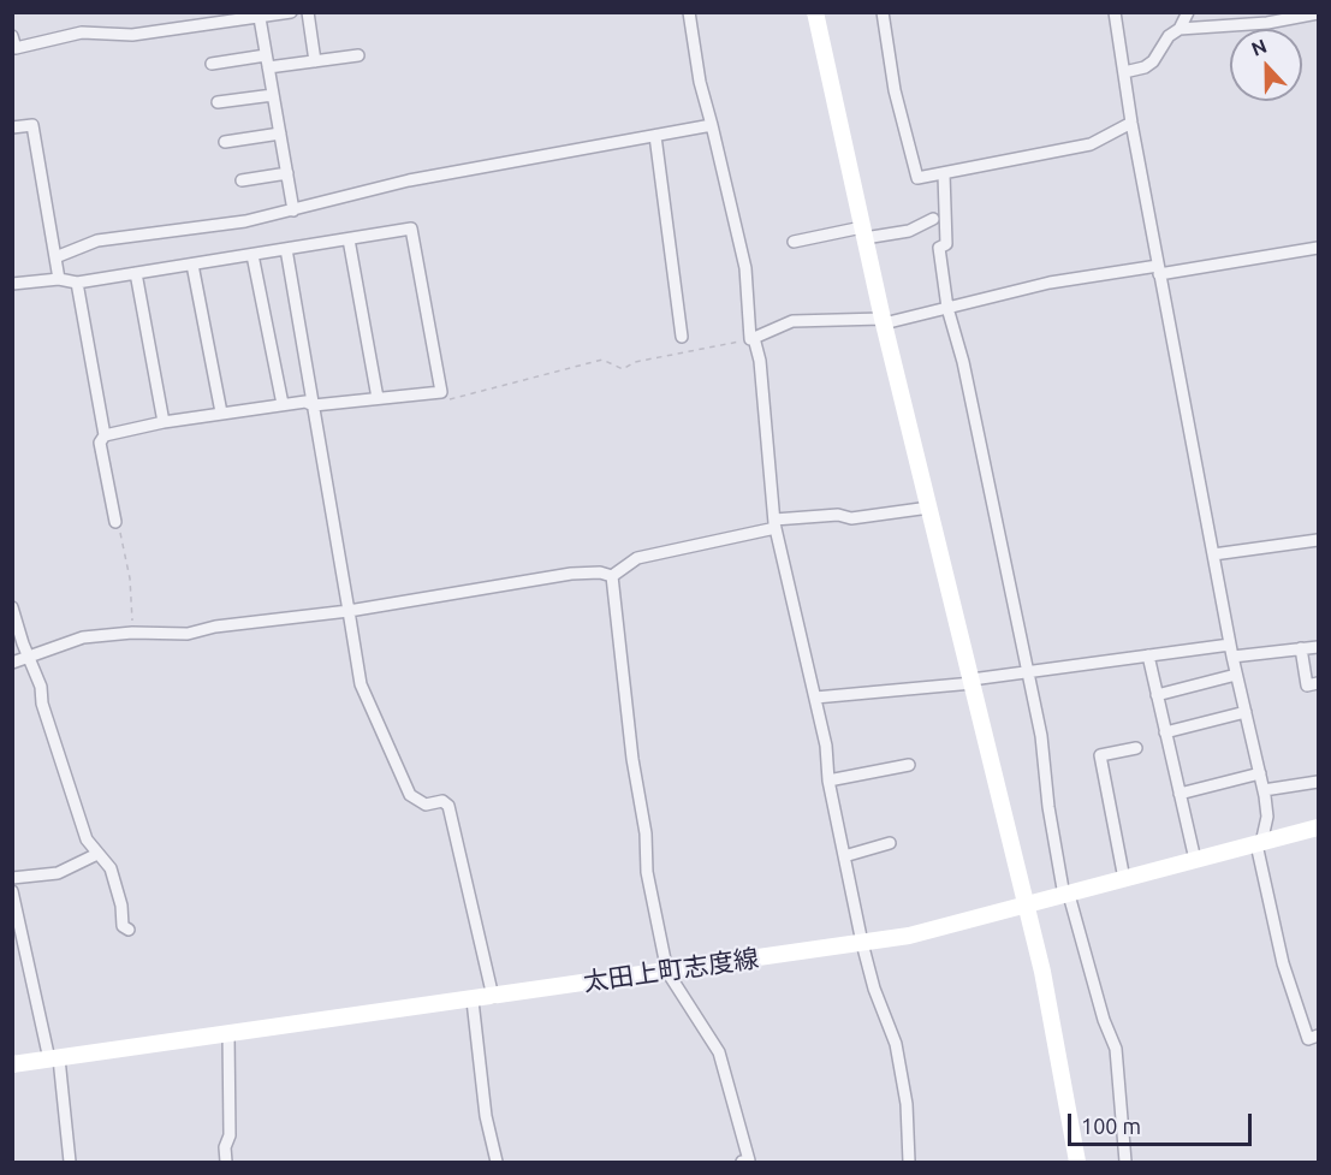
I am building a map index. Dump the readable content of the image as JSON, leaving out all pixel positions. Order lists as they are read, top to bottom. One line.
{"streets":{"main road":["太田上町志度線"]},"scale_bar":"100 m","north":"top"}
